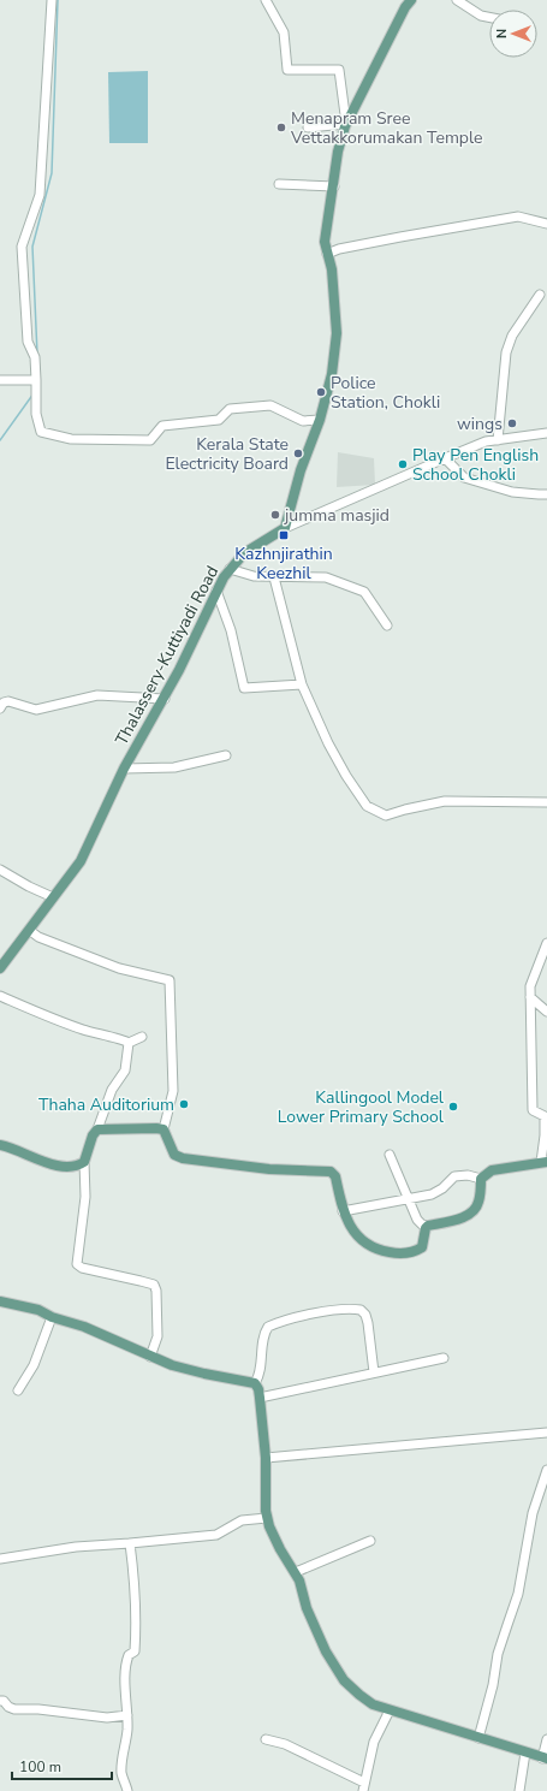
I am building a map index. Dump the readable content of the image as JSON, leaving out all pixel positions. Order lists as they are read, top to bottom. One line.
{"streets":{"main road":["Thalassery-Kuttiyadi Road"]},"places":{"other":["Menapram Sree Vettakkorumakan Temple","Police Station, Chokli","wings","Kerala State Electricity Board","Play Pen English School Chokli","jumma masjid","Thaha Auditorium","Kallingool Model Lower Primary School"],"transit":["Kazhnjirathin Keezhil"]},"scale_bar":"100 m","north":"left"}
